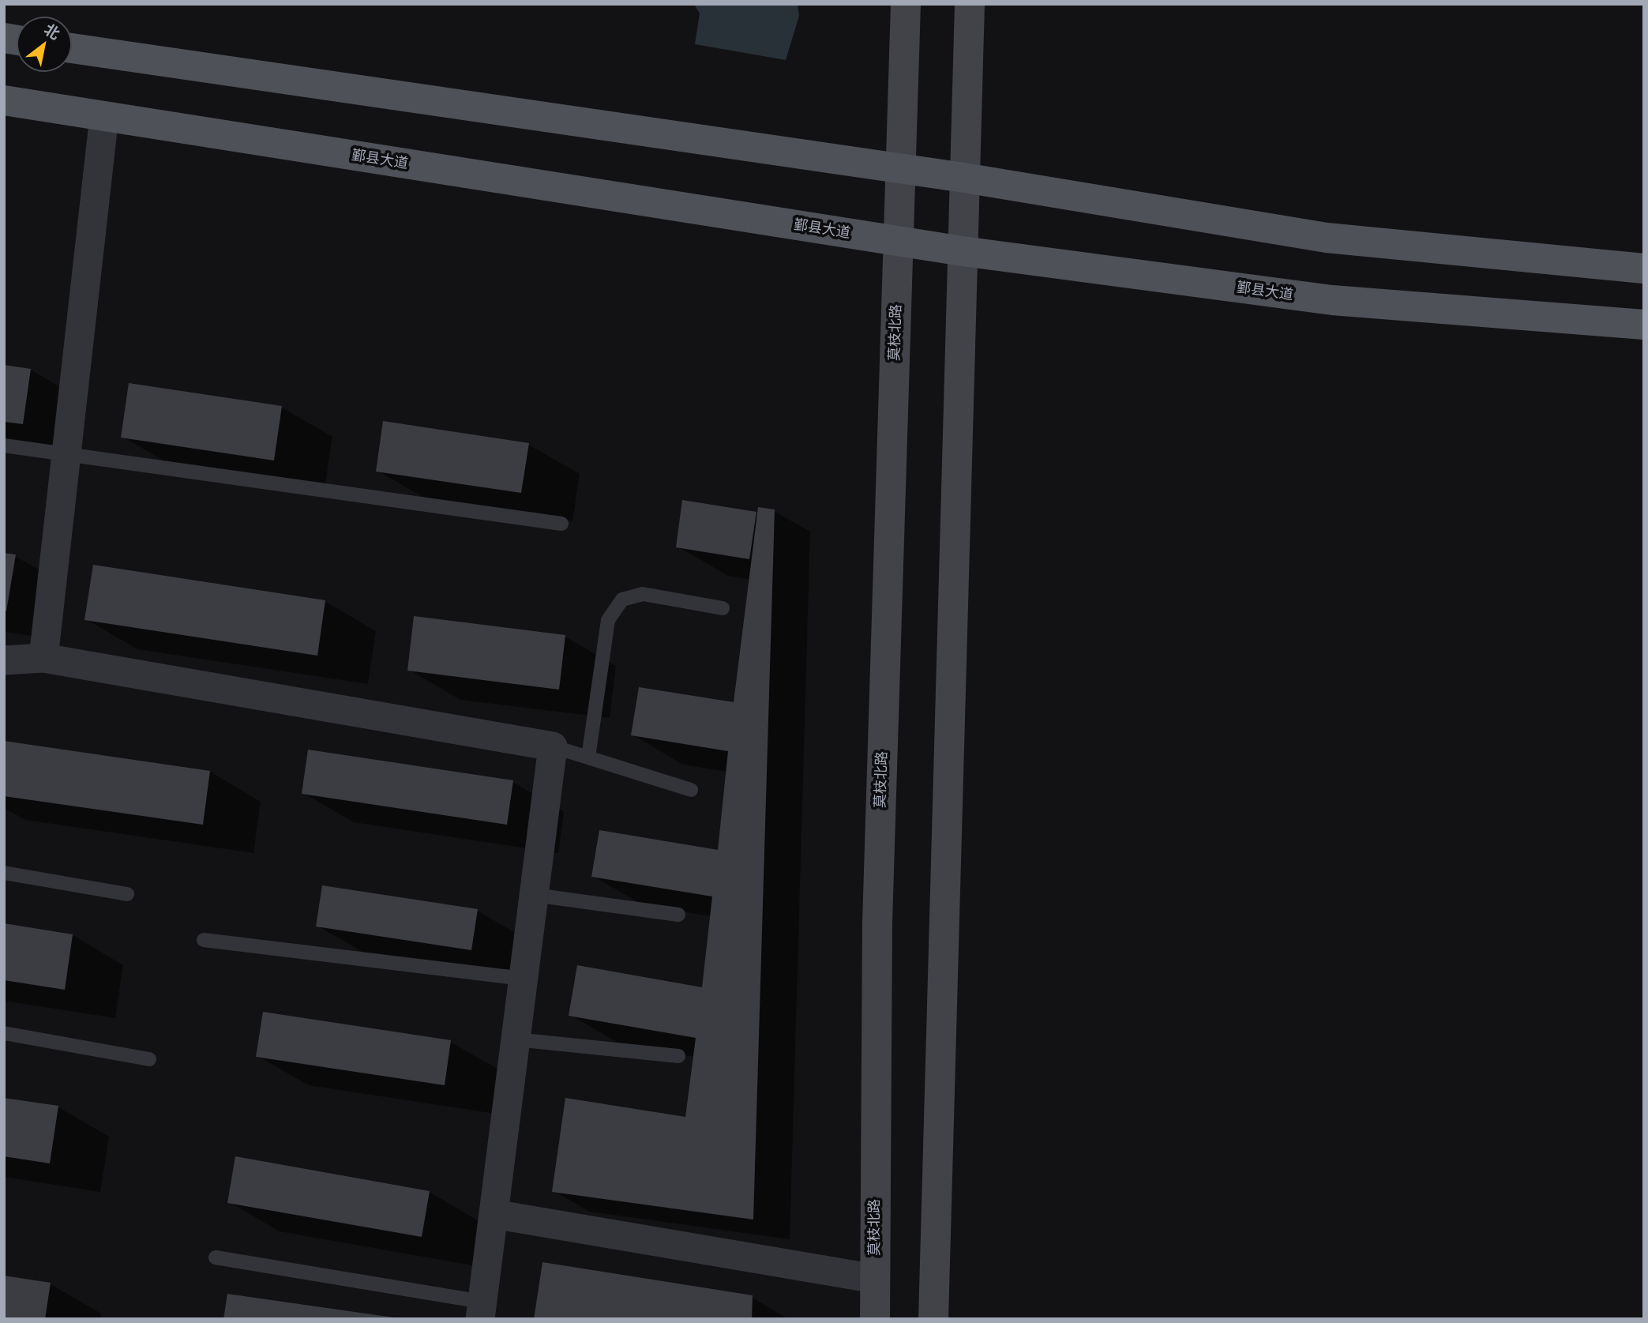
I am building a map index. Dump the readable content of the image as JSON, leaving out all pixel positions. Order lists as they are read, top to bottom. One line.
{"streets":{"main road":["鄞县大道"],"street":["莫枝北路"]},"crossings":[["鄞县大道","莫枝北路"]],"north":"top right"}
